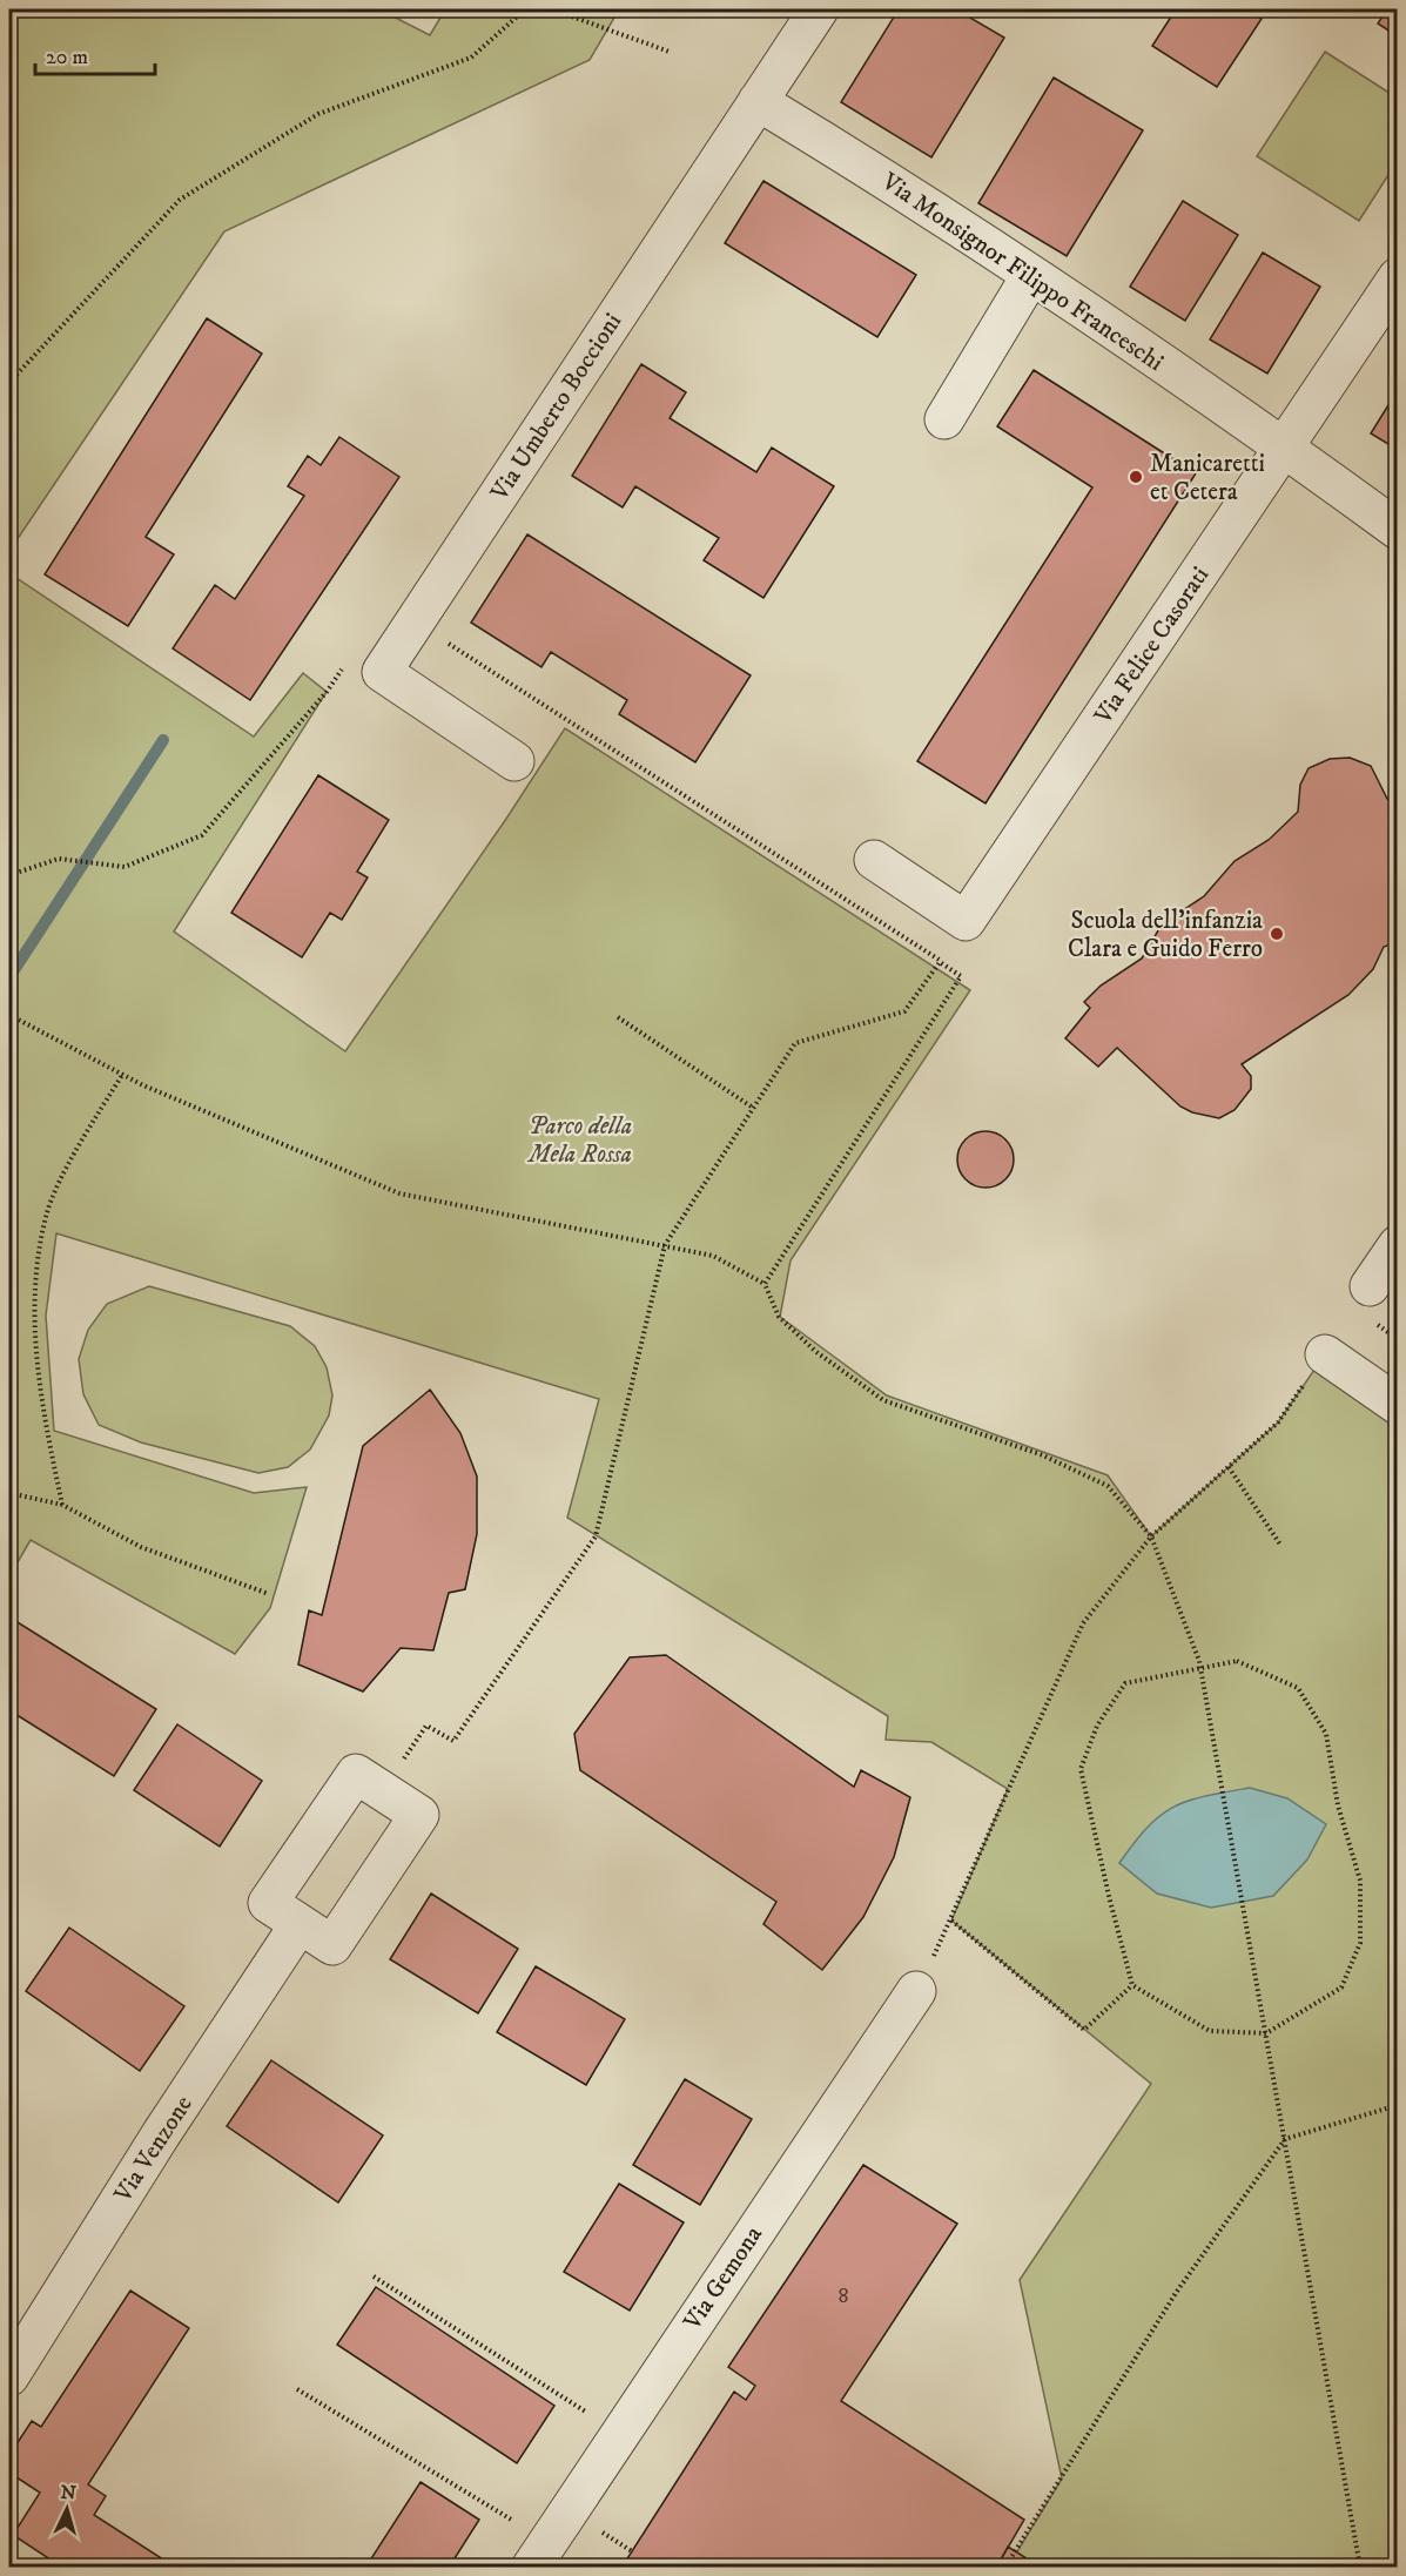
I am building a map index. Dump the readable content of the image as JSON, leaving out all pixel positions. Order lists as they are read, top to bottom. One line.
{"streets":{"street":["Via Monsignor Filippo Franceschi","Via Umberto Boccioni","Via Felice Casorati","Via Venzone","Via Gemona"]},"crossings":[["Via Monsignor Filippo Franceschi","Via Umberto Boccioni"],["Via Monsignor Filippo Franceschi","Via Felice Casorati"]],"parks":["Parco della Mela Rossa"],"places":["Manicaretti et Cetera","Scuola dell'infanzia Clara e Guido Ferro"],"house_numbers":["8"],"scale_bar":"20 m","north":"top"}
